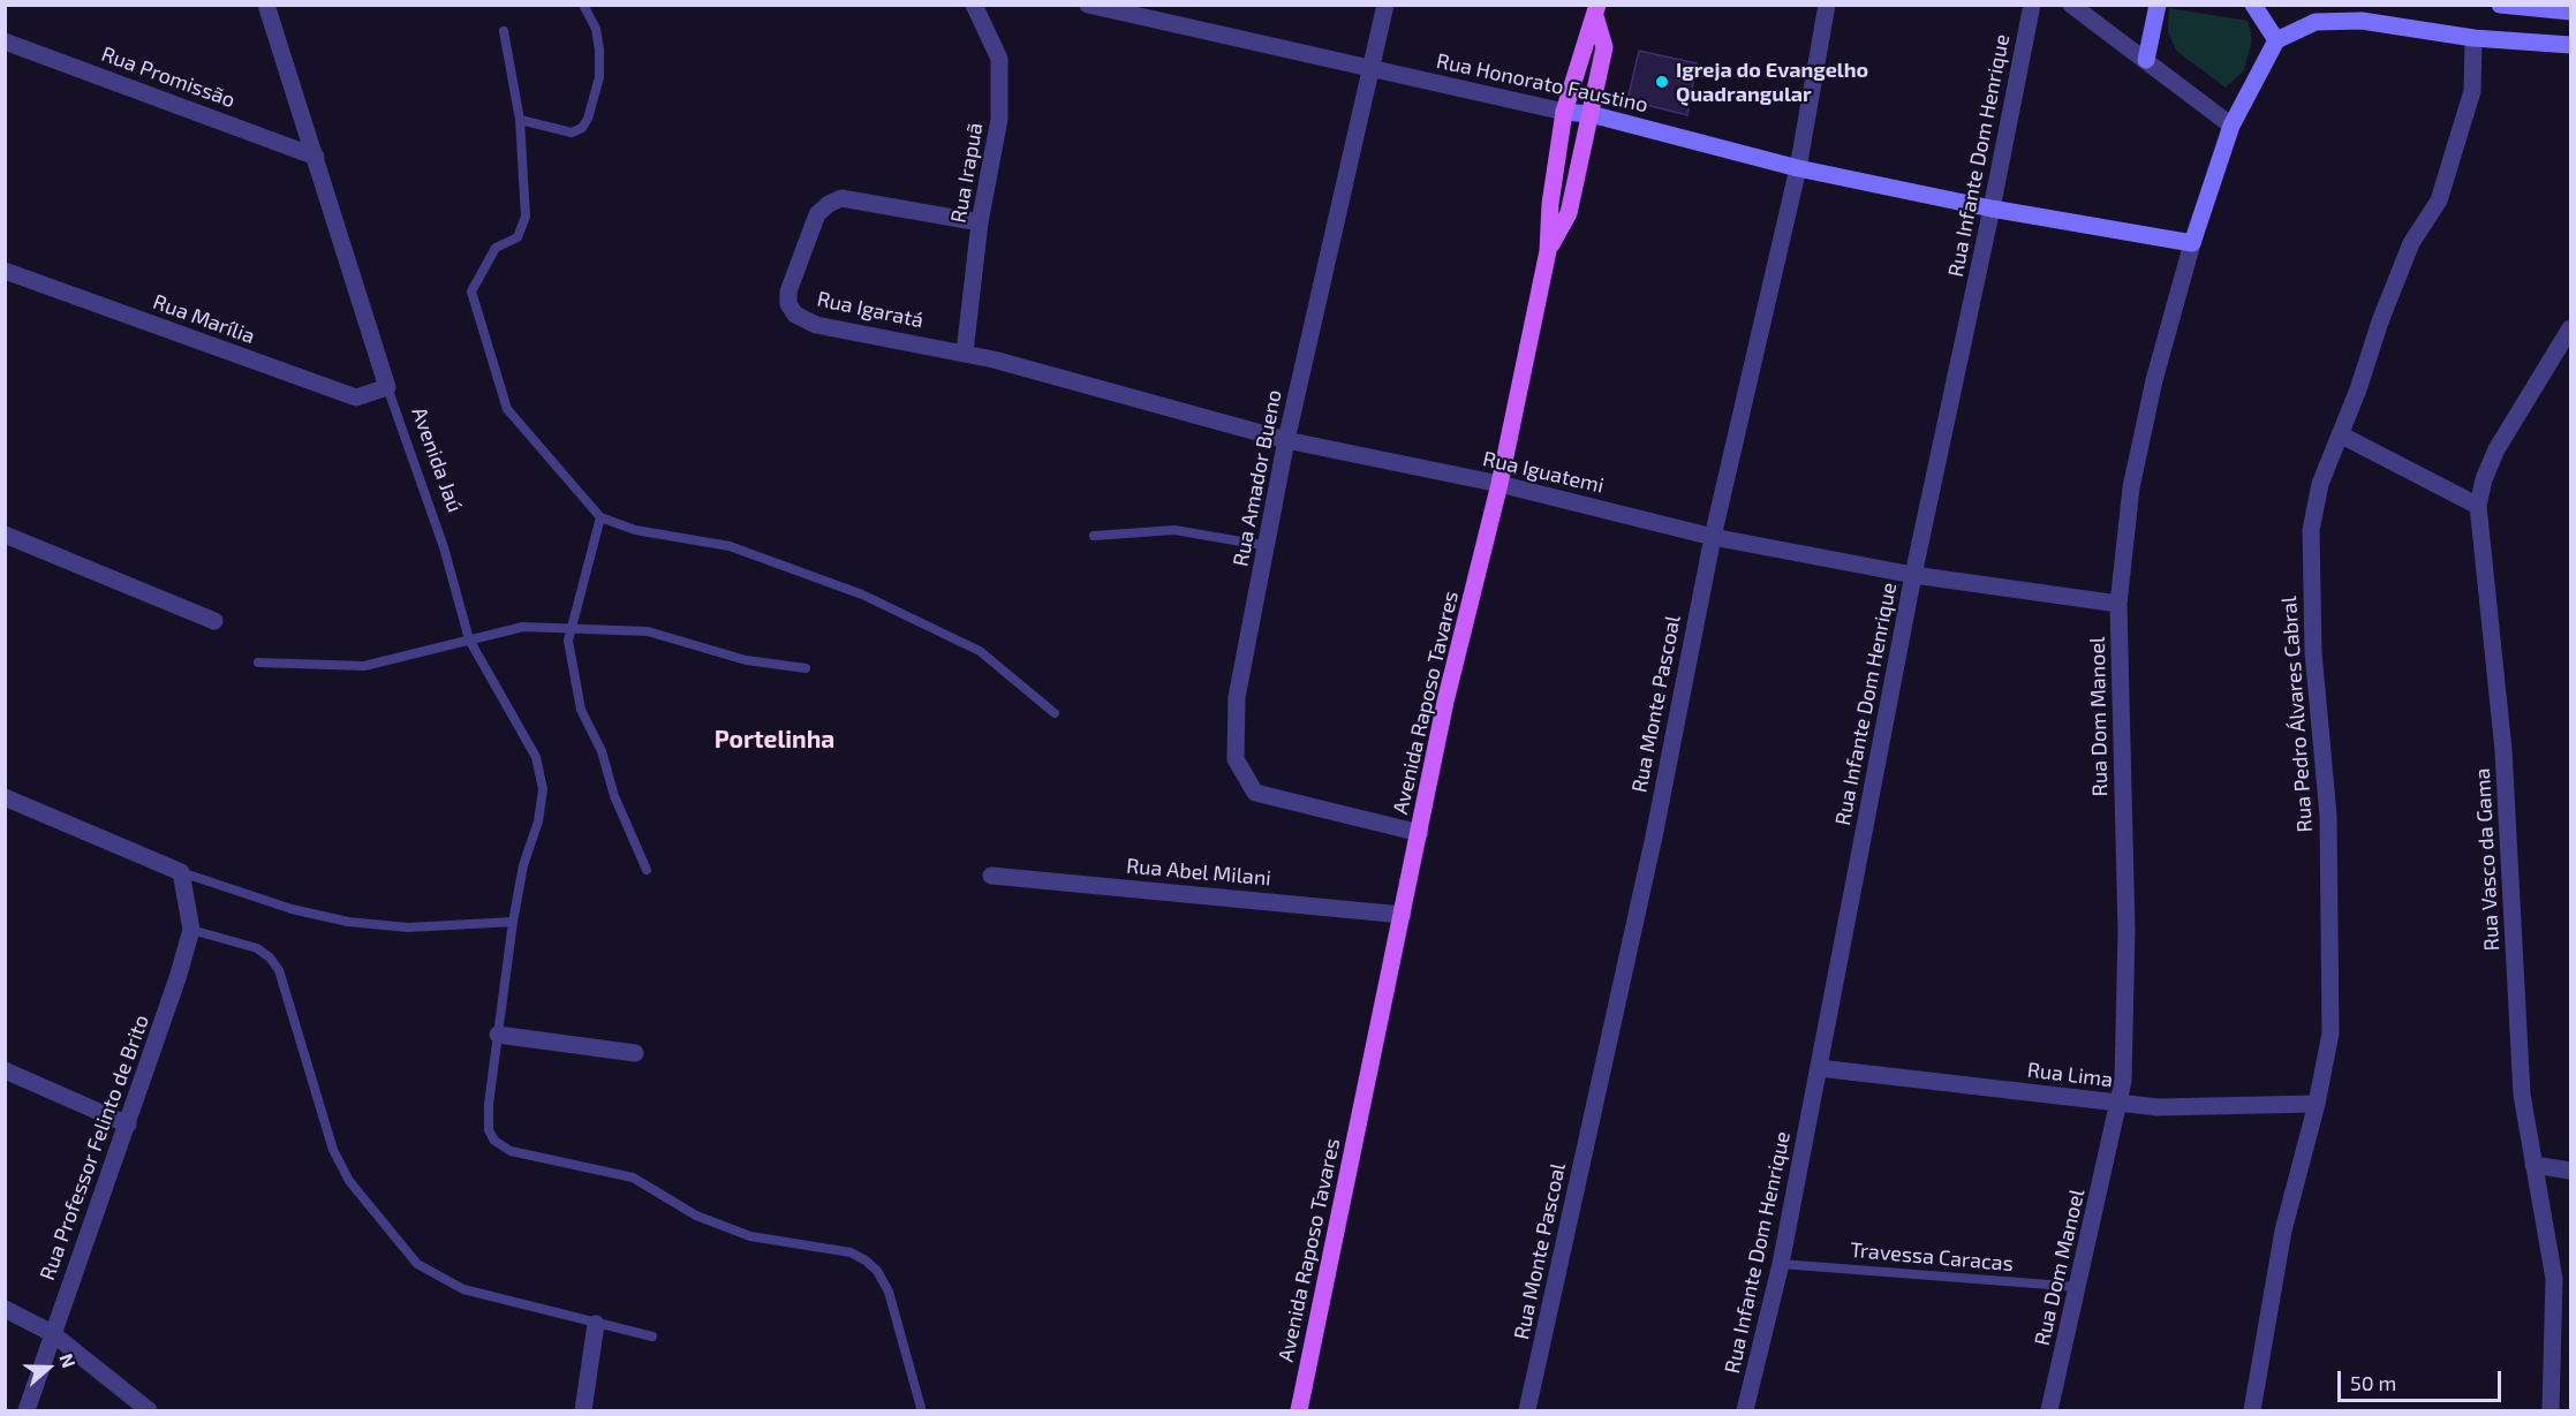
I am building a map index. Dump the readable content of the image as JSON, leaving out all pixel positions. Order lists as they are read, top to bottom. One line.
{"streets":{"main road":["Avenida Raposo Tavares"],"street":["Rua Promissão","Rua Honorato Faustino","Rua Infante Dom Henrique","Rua Irapuã","Rua Igaratá","Rua Marília","Avenida Jaú","Rua Iguatemi","Rua Amador Bueno","Rua Monte Pascoal","Rua Pedro Álvares Cabral","Rua Dom Manoel","Rua Vasco da Gama","Rua Abel Milani","Rua Lima","Rua Professor Felinto de Brito"],"lane":["Travessa Caracas"]},"crossings":[["Rua Promissão","Avenida Jaú"],["Rua Honorato Faustino","Rua Infante Dom Henrique"],["Rua Honorato Faustino","Rua Amador Bueno"],["Rua Honorato Faustino","Avenida Raposo Tavares"],["Rua Honorato Faustino","Rua Monte Pascoal"],["Rua Honorato Faustino","Rua Dom Manoel"],["Rua Infante Dom Henrique","Rua Iguatemi"],["Rua Infante Dom Henrique","Rua Lima"],["Rua Infante Dom Henrique","Travessa Caracas"],["Rua Irapuã","Rua Igaratá"],["Rua Irapuã","Rua Iguatemi"],["Rua Igaratá","Rua Iguatemi"],["Rua Marília","Avenida Jaú"],["Rua Iguatemi","Rua Amador Bueno"],["Rua Iguatemi","Avenida Raposo Tavares"],["Rua Iguatemi","Rua Monte Pascoal"],["Rua Iguatemi","Rua Dom Manoel"],["Rua Amador Bueno","Avenida Raposo Tavares"],["Avenida Raposo Tavares","Rua Abel Milani"],["Rua Pedro Álvares Cabral","Rua Lima"],["Rua Dom Manoel","Rua Lima"],["Rua Dom Manoel","Travessa Caracas"]],"districts":["Portelinha"],"places":["Igreja do Evangelho Quadrangular"],"scale_bar":"50 m","north":"right"}
